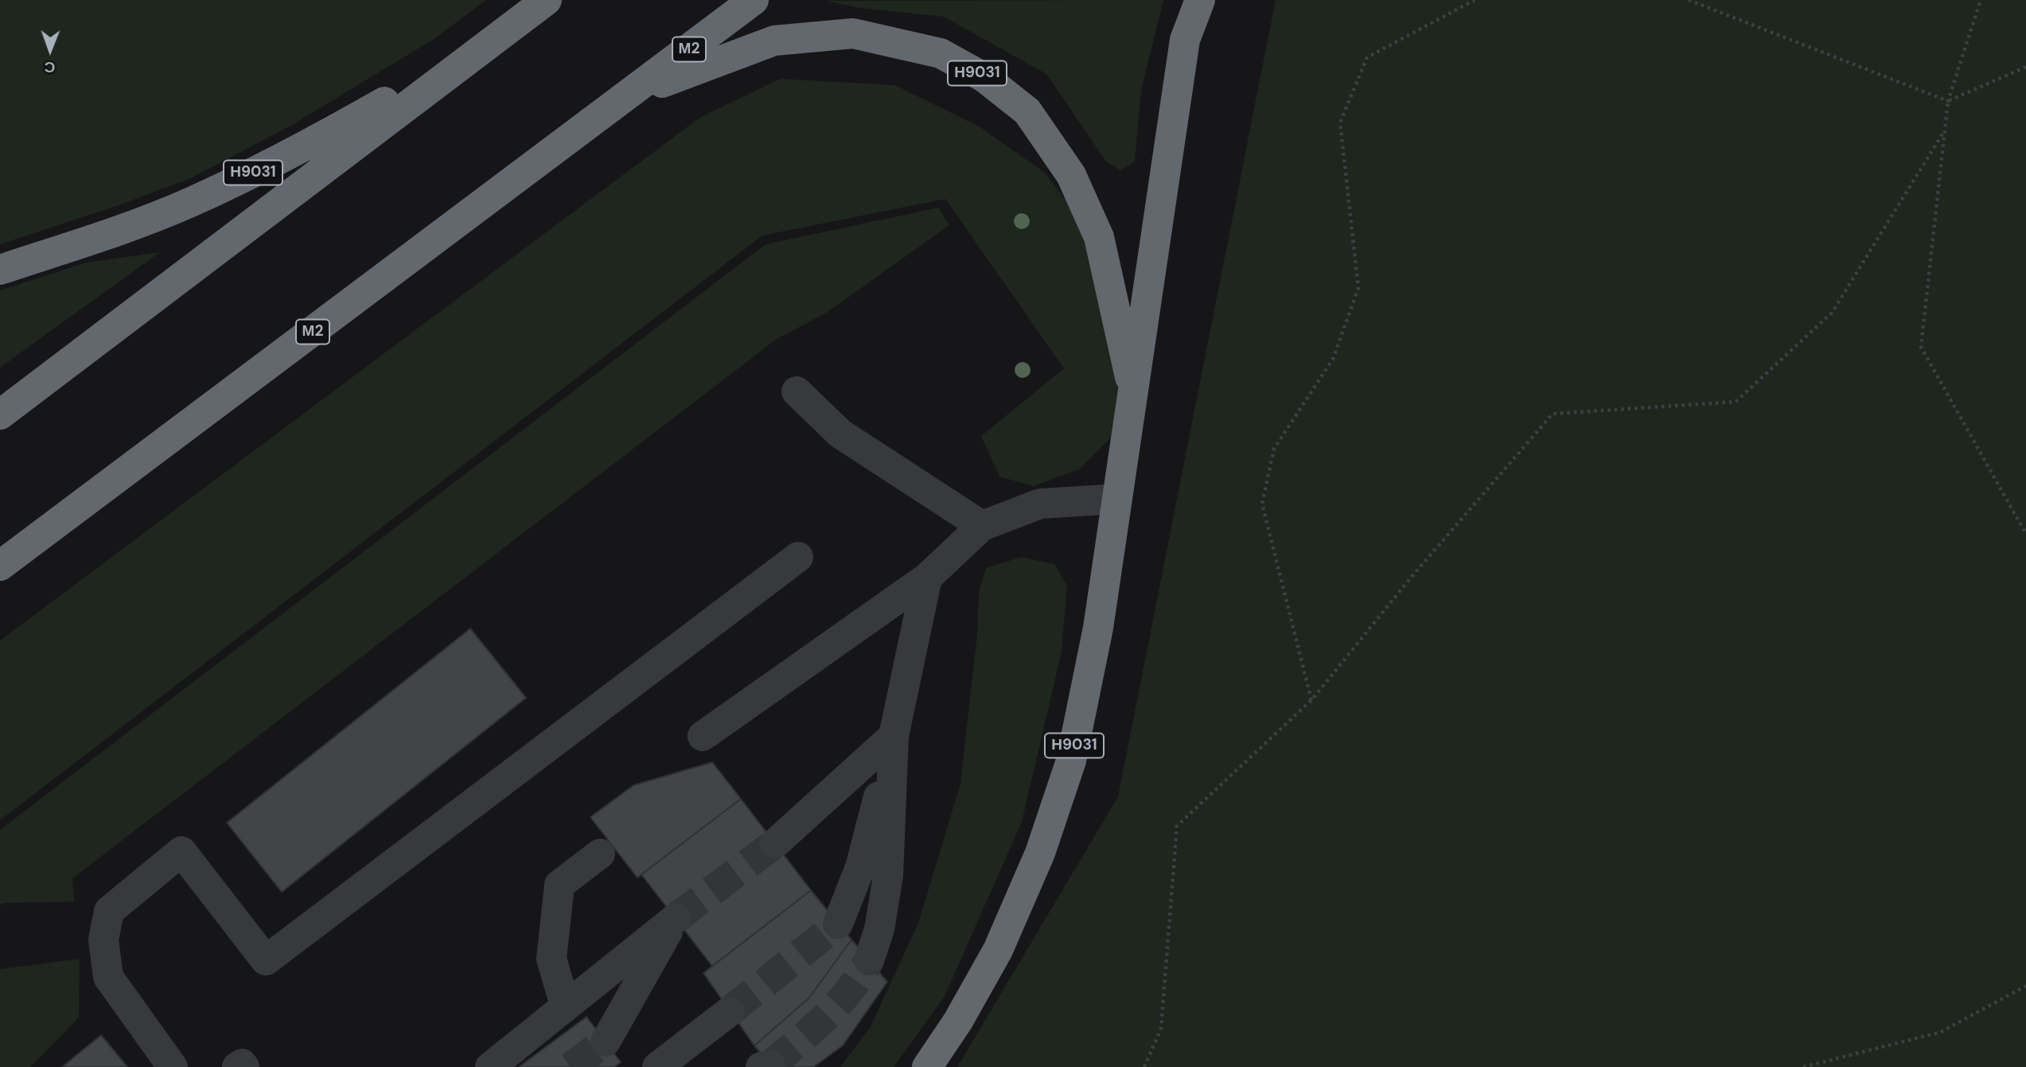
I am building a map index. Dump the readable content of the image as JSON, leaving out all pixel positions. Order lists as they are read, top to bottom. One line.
{"streets":{"highway":["М2","Н9031"]},"crossings":[["М2","Н9031"]],"north":"bottom"}
